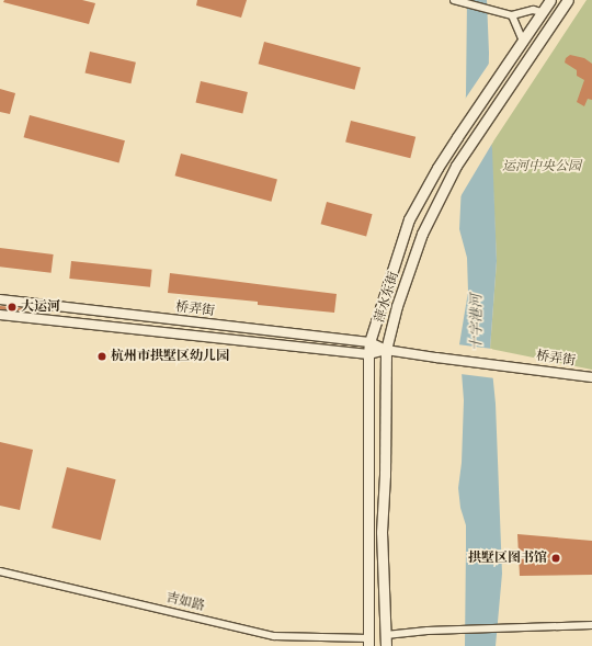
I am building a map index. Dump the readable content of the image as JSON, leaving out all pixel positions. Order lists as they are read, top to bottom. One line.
{"streets":{"main road":["萍水东街"],"street":["桥弄街","吉如路"]},"crossings":[["萍水东街","桥弄街"],["萍水东街","吉如路"]],"water":["十字港河"],"parks":["运河中央公园"],"places":["大运河","杭州市拱墅区幼儿园","拱墅区图书馆"]}
